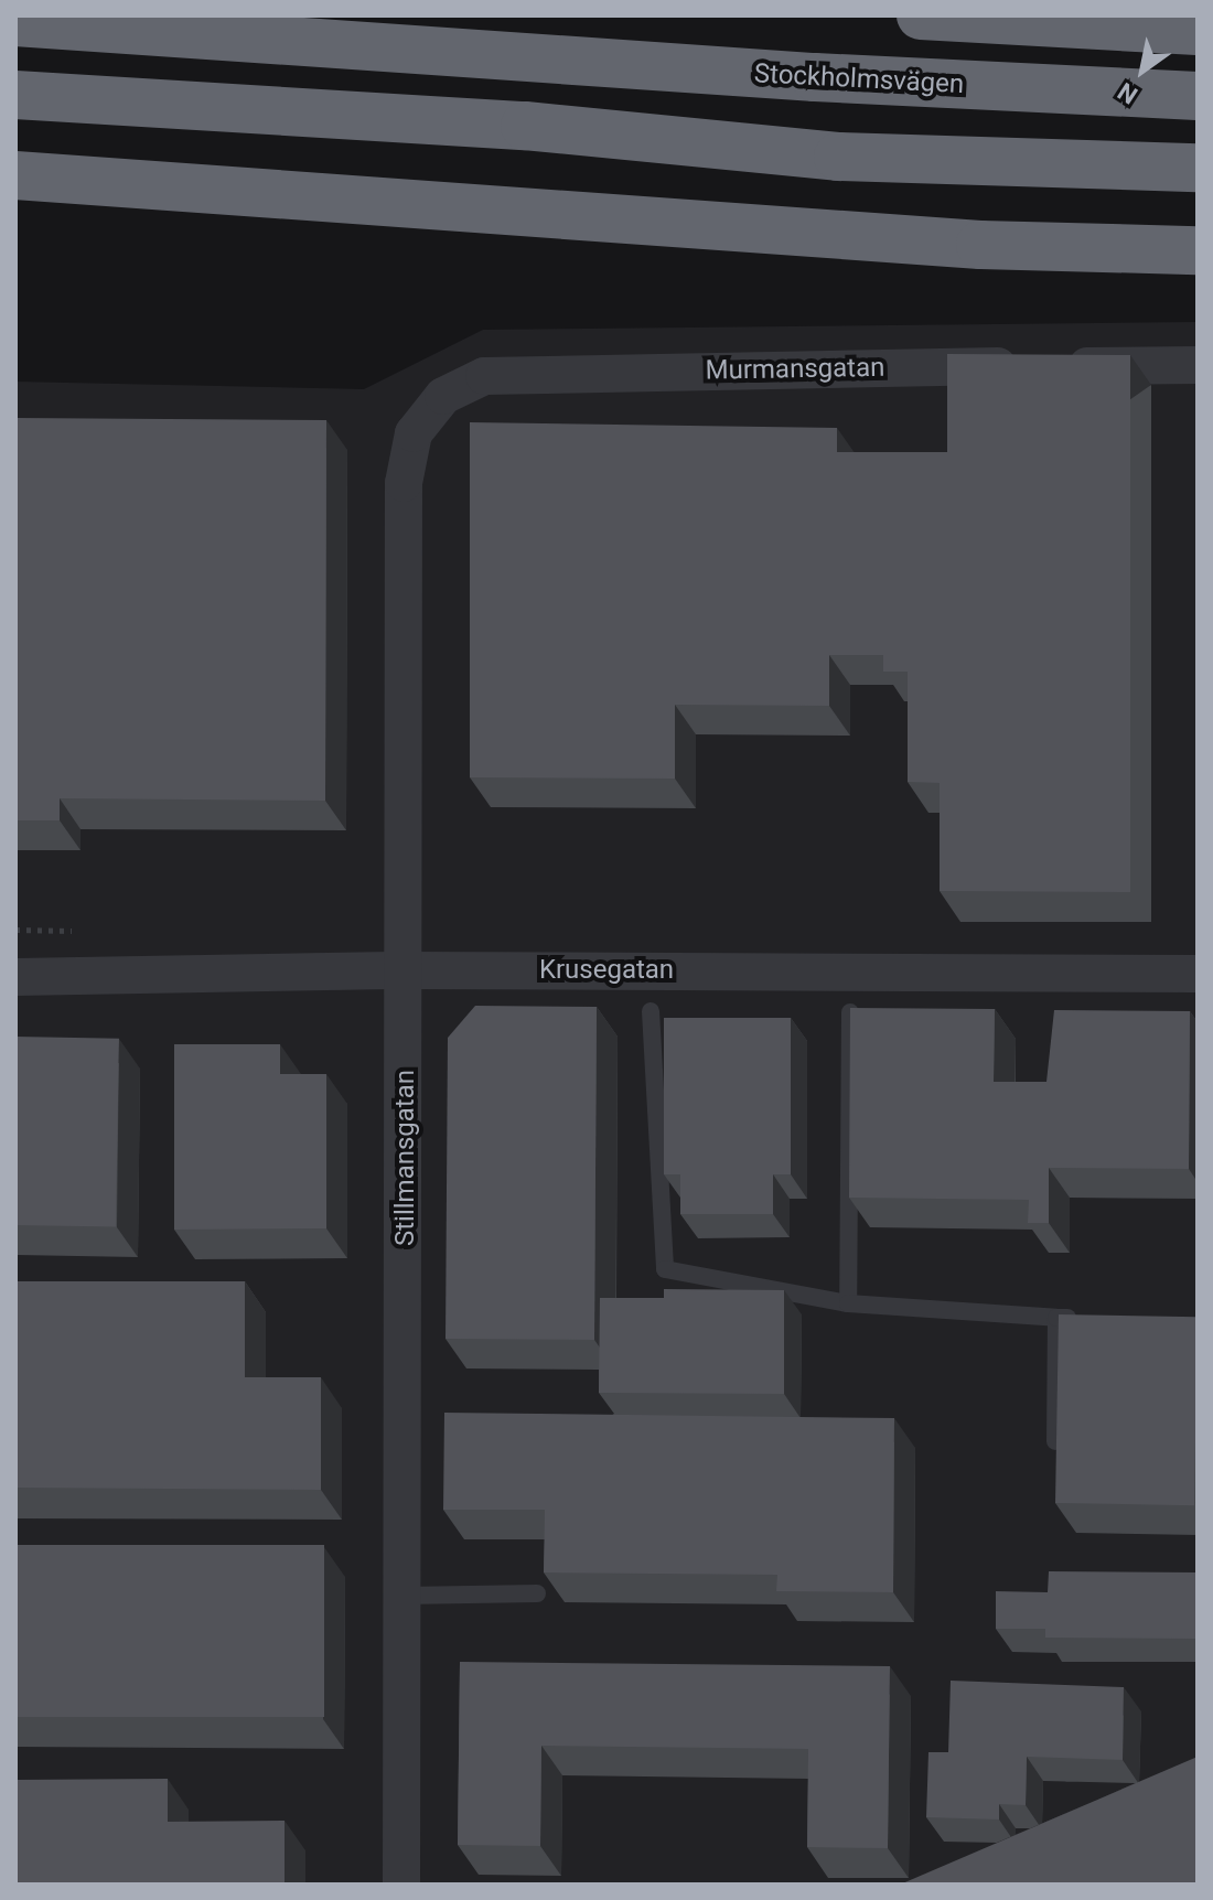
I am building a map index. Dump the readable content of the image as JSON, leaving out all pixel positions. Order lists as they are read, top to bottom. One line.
{"streets":{"highway":["Stockholmsvägen"],"street":["Murmansgatan","Krusegatan","Stillmansgatan"]},"crossings":[["Murmansgatan","Stillmansgatan"],["Krusegatan","Stillmansgatan"]],"north":"bottom left"}
